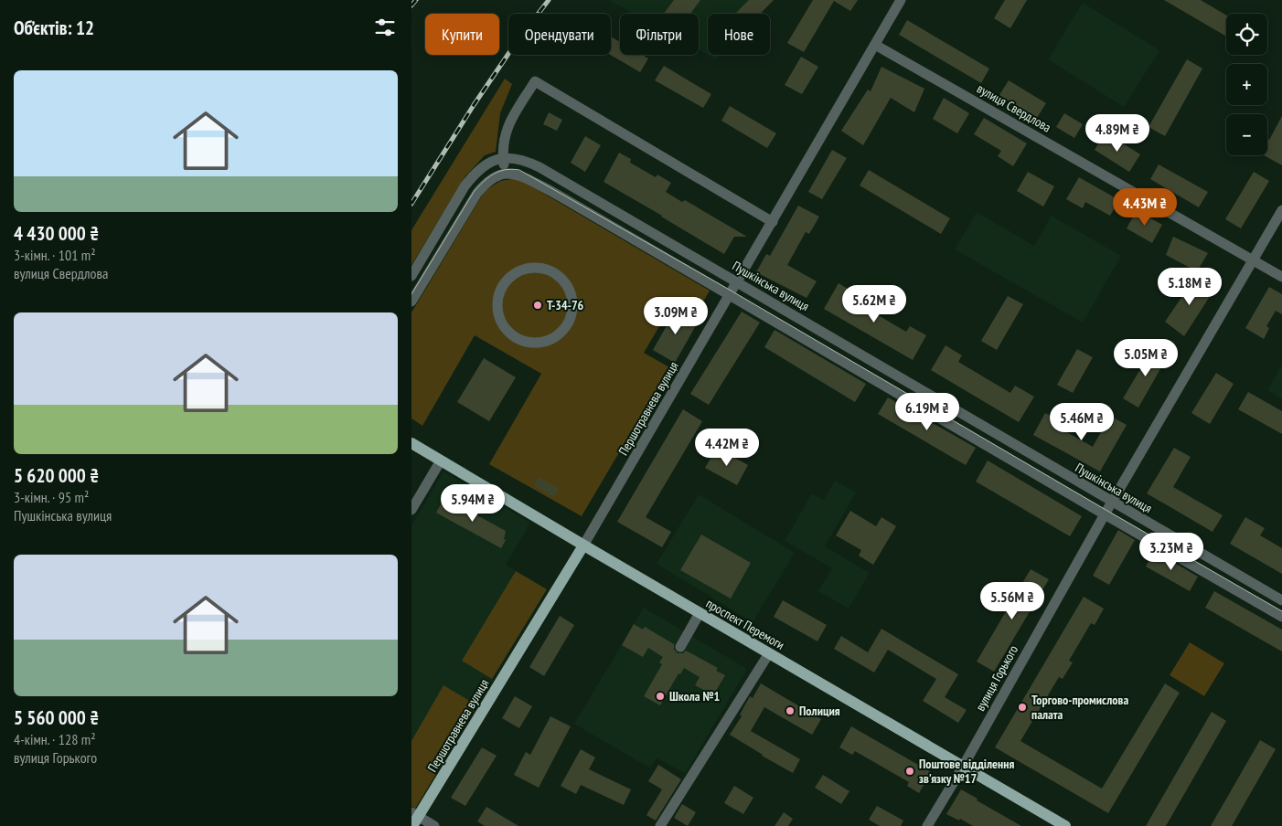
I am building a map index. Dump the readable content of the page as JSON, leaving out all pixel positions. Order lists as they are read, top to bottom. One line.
{"streets":{"main road":["Першотравнева вулиця","проспект Перемоги"],"street":["вулиця Свердлова","Пушкінська вулиця","вулиця Горького"]},"crossings":[["вулиця Свердлова","Першотравнева вулиця"],["вулиця Свердлова","вулиця Горького"],["Пушкінська вулиця","Першотравнева вулиця"],["Пушкінська вулиця","вулиця Горького"],["Першотравнева вулиця","проспект Перемоги"],["проспект Перемоги","вулиця Горького"]],"places":["Т-34-76","Школа №1","Торгово-промислова палата","Полиция","Поштове відділення зв'язку №17"],"page":{"heading":"Об’єктів: 12","map_buttons":["+","−"],"chip":["Купити","Орендувати","Фільтри","Нове"],"list":[{"name":"4 430 000 ₴","note":"3-кімн. · 101 m² · вулиця Свердлова"},{"name":"5 620 000 ₴","note":"3-кімн. · 95 m² · Пушкінська вулиця"},{"name":"5 560 000 ₴","note":"4-кімн. · 128 m² · вулиця Горького"}],"price":["4.89M ₴","4.43M ₴","5.18M ₴","5.62M ₴","3.09M ₴","5.05M ₴","6.19M ₴","5.46M ₴","4.42M ₴","5.94M ₴","3.23M ₴","5.56M ₴"]}}
